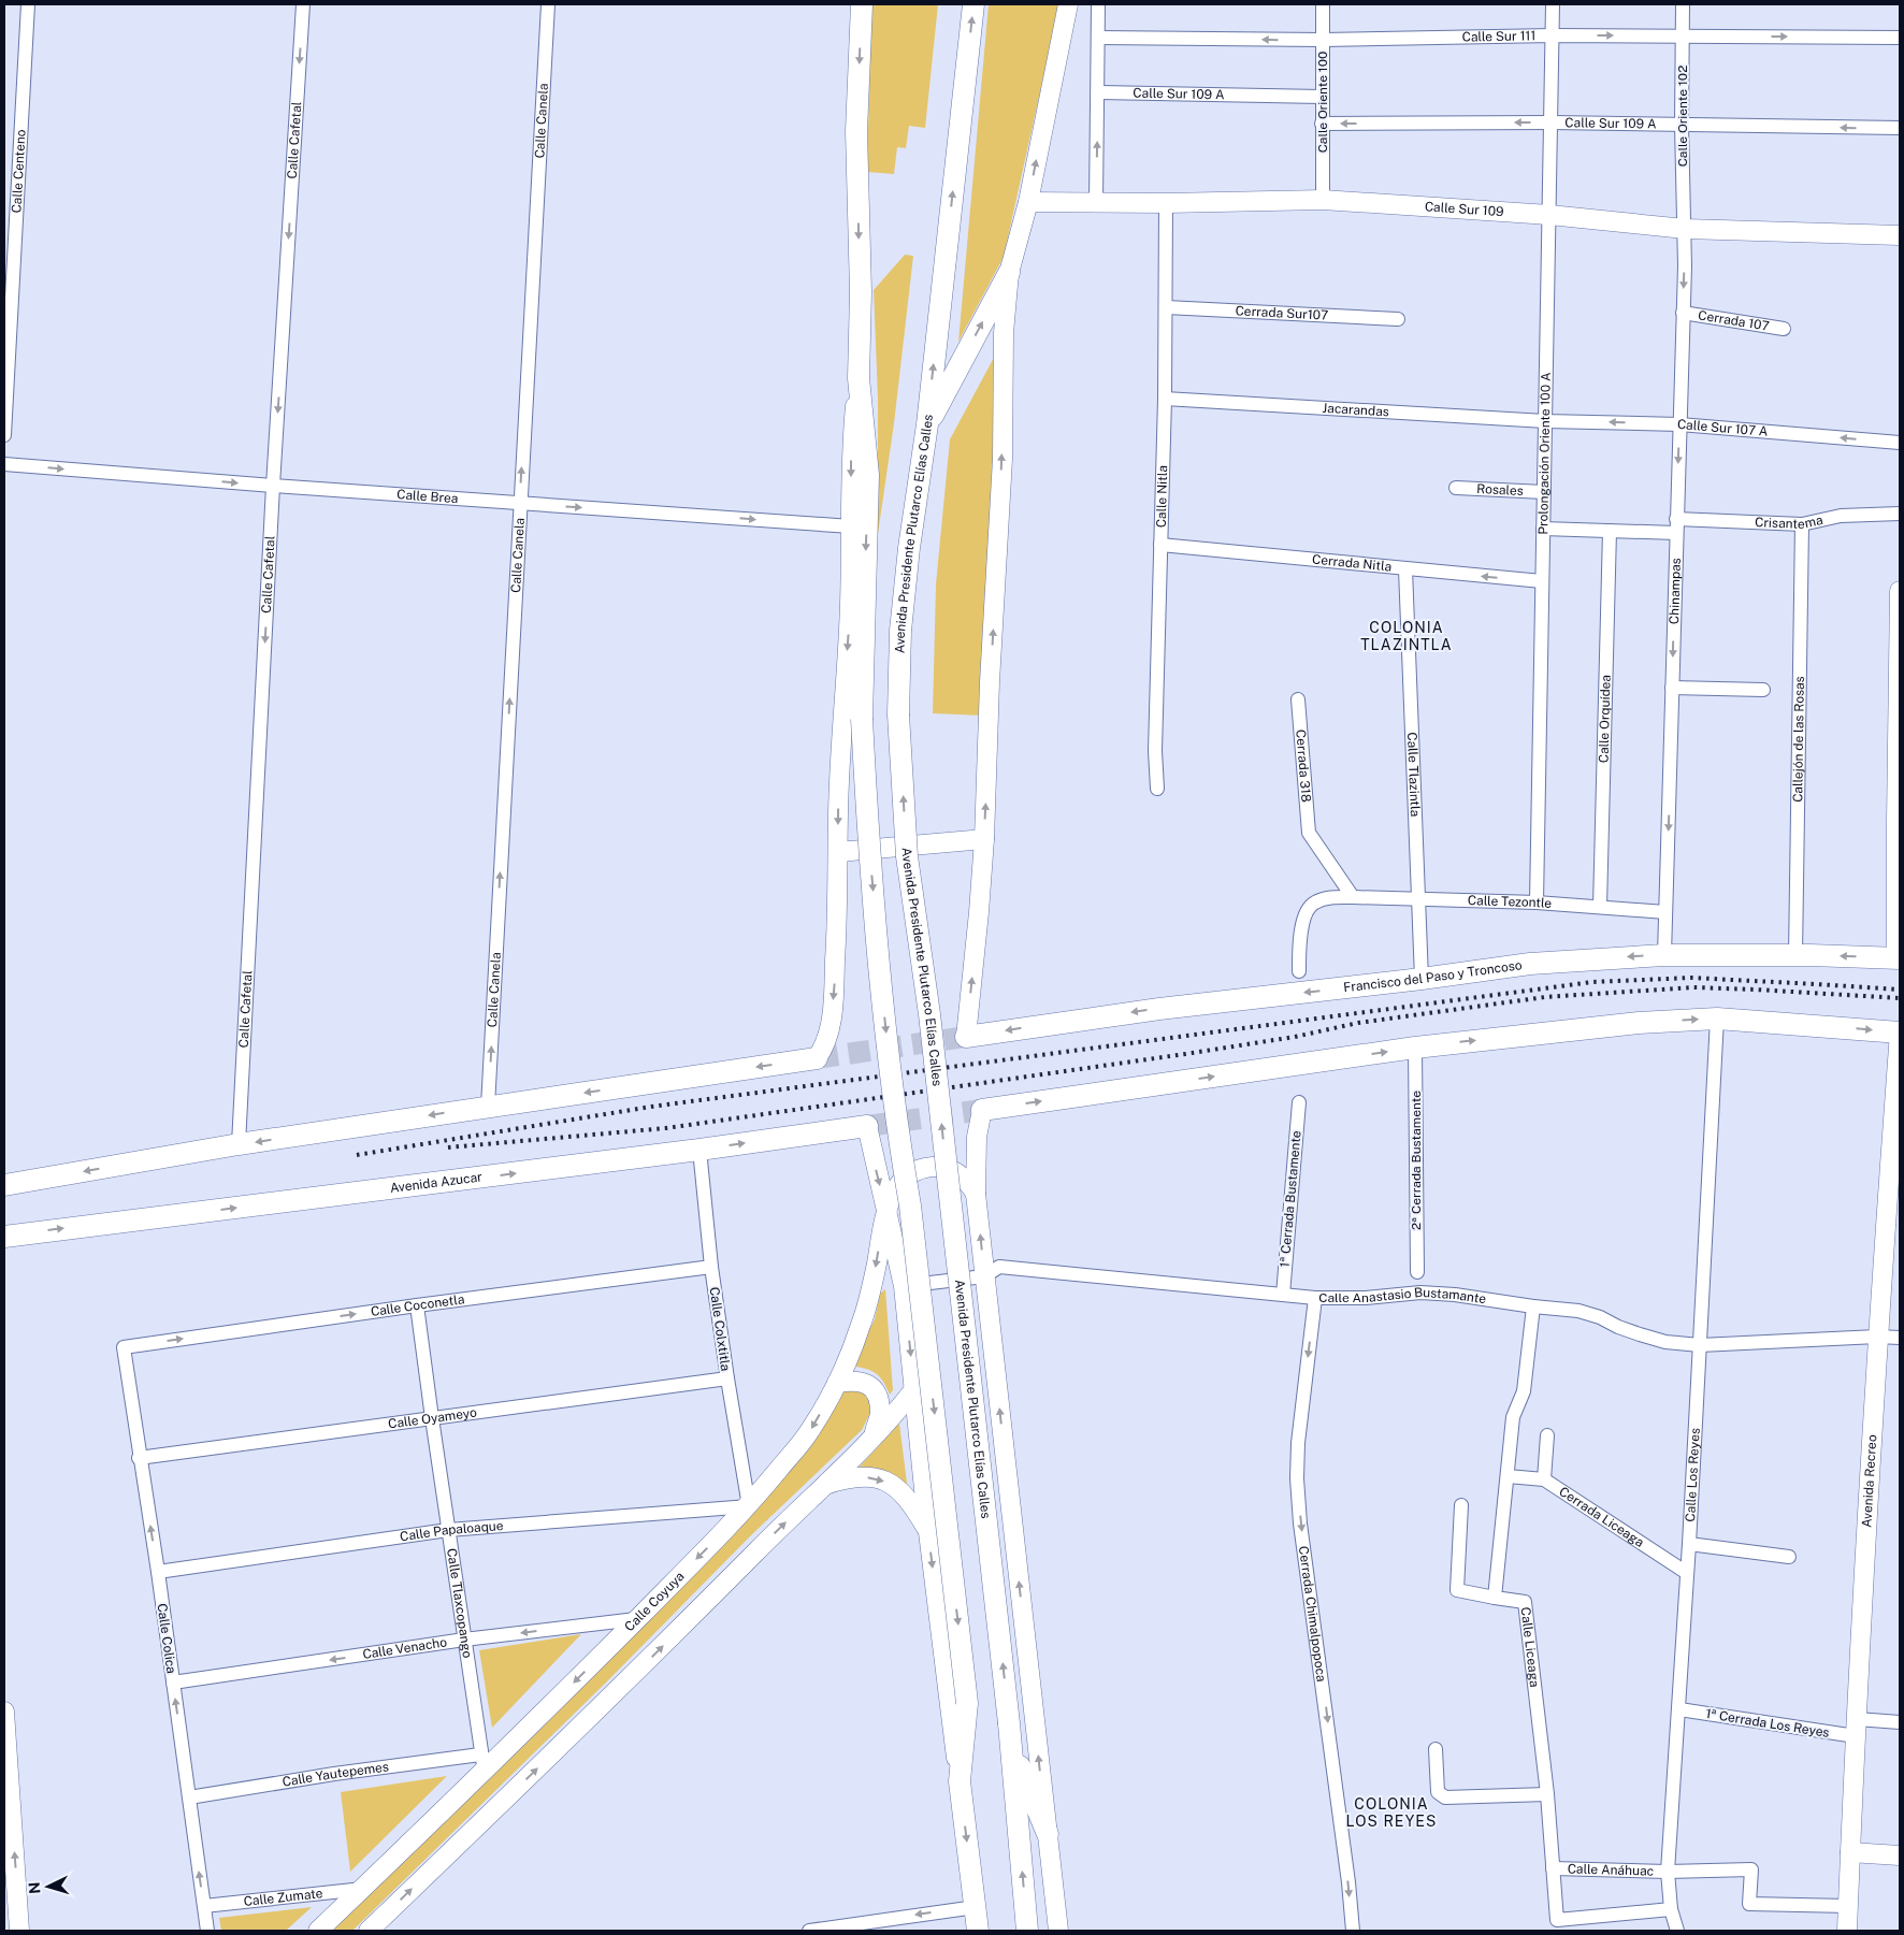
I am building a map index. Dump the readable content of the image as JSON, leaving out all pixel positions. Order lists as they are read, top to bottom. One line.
{"streets":{"main road":["Avenida Presidente Plutarco Elías Calles","Francisco del Paso y Troncoso","Avenida Azucar"],"street":["Calle Sur 111","Calle Sur 109 A","Calle Oriente 100","Calle Oriente 102","Calle Canela","Calle Cafetal","Calle Centeno","Calle Sur 109","Cerrada Sur107","Cerrada 107","Jacarandas","Calle Sur 107 A","Prolongación Oriente 100 A","Rosales","Calle Brea","Calle Nitla","Crisantema","Cerrada Nitla","Chinampas","Calle Orquídea","Callejón de las Rosas","Cerrada 318","Calle Tlazintla","Calle Tezontle","2ª Cerrada Bustamente","1ª Cerrada Bustamente","Calle Anastasio Bustamante","Calle Coconetla","Calle Colxtitla","Calle Oyameyo","Calle Los Reyes","Avenida Recreo","Cerrada Liceaga","Calle Papaloaque","Calle Coyuya","Calle Tlaxcopango","Cerrada Chimalpopoca","Calle Colica","Calle Liceaga","Calle Venacho","1ª Cerrada Los Reyes","Calle Yautepemes","Calle Anáhuac","Calle Zumate"]},"crossings":[["Calle Sur 111","Calle Oriente 100"],["Calle Sur 111","Calle Oriente 102"],["Calle Sur 111","Prolongación Oriente 100 A"],["Calle Sur 109 A","Calle Oriente 100"],["Calle Sur 109 A","Calle Oriente 102"],["Calle Sur 109 A","Prolongación Oriente 100 A"],["Calle Oriente 100","Calle Sur 109"],["Calle Oriente 102","Calle Sur 109"],["Calle Oriente 102","Chinampas"],["Calle Canela","Calle Brea"],["Calle Cafetal","Calle Brea"],["Calle Sur 109","Prolongación Oriente 100 A"],["Calle Sur 109","Calle Nitla"],["Calle Sur 109","Chinampas"],["Cerrada Sur107","Calle Nitla"],["Cerrada 107","Chinampas"],["Jacarandas","Calle Sur 107 A"],["Jacarandas","Prolongación Oriente 100 A"],["Jacarandas","Calle Nitla"],["Calle Sur 107 A","Prolongación Oriente 100 A"],["Calle Sur 107 A","Chinampas"],["Prolongación Oriente 100 A","Rosales"],["Prolongación Oriente 100 A","Crisantema"],["Prolongación Oriente 100 A","Cerrada Nitla"],["Prolongación Oriente 100 A","Calle Tezontle"],["Calle Nitla","Cerrada Nitla"],["Crisantema","Chinampas"],["Crisantema","Calle Orquídea"],["Crisantema","Callejón de las Rosas"],["Avenida Presidente Plutarco Elías Calles","Calle Anastasio Bustamante"],["Avenida Presidente Plutarco Elías Calles","Calle Coyuya"],["Cerrada Nitla","Calle Tlazintla"],["Chinampas","Calle Tezontle"],["Chinampas","Francisco del Paso y Troncoso"],["Calle Orquídea","Calle Tezontle"],["Callejón de las Rosas","Francisco del Paso y Troncoso"],["Cerrada 318","Calle Tezontle"],["Calle Tlazintla","Calle Tezontle"],["Calle Tlazintla","Francisco del Paso y Troncoso"],["Avenida Azucar","Calle Colxtitla"],["1ª Cerrada Bustamente","Calle Anastasio Bustamante"],["Calle Anastasio Bustamante","Calle Los Reyes"],["Calle Anastasio Bustamante","Avenida Recreo"],["Calle Anastasio Bustamante","Calle Coyuya"],["Calle Anastasio Bustamante","Cerrada Chimalpopoca"],["Calle Coconetla","Calle Colxtitla"],["Calle Coconetla","Calle Tlaxcopango"],["Calle Coconetla","Calle Colica"],["Calle Colxtitla","Calle Oyameyo"],["Calle Colxtitla","Calle Papaloaque"],["Calle Colxtitla","Calle Coyuya"],["Calle Oyameyo","Calle Tlaxcopango"],["Calle Oyameyo","Calle Colica"],["Calle Los Reyes","Cerrada Liceaga"],["Calle Los Reyes","Calle Liceaga"],["Calle Los Reyes","1ª Cerrada Los Reyes"],["Calle Los Reyes","Calle Anáhuac"],["Avenida Recreo","1ª Cerrada Los Reyes"],["Avenida Recreo","Calle Anáhuac"],["Calle Papaloaque","Calle Coyuya"],["Calle Papaloaque","Calle Tlaxcopango"],["Calle Papaloaque","Calle Colica"],["Calle Coyuya","Calle Tlaxcopango"],["Calle Coyuya","Calle Venacho"],["Calle Coyuya","Calle Yautepemes"],["Calle Coyuya","Calle Zumate"],["Calle Tlaxcopango","Calle Venacho"],["Calle Tlaxcopango","Calle Yautepemes"],["Calle Colica","Calle Venacho"],["Calle Colica","Calle Yautepemes"],["Calle Colica","Calle Zumate"],["Calle Liceaga","Calle Anáhuac"]],"one_way":["Calle Sur 109 A","Calle Canela","Calle Cafetal","Calle Sur 107 A","Calle Brea","Cerrada Nitla","Chinampas","Calle Coconetla","Cerrada Chimalpopoca","Calle Colica","Calle Venacho"],"districts":["COLONIA TLAZINTLA","COLONIA LOS REYES"],"north":"left"}
